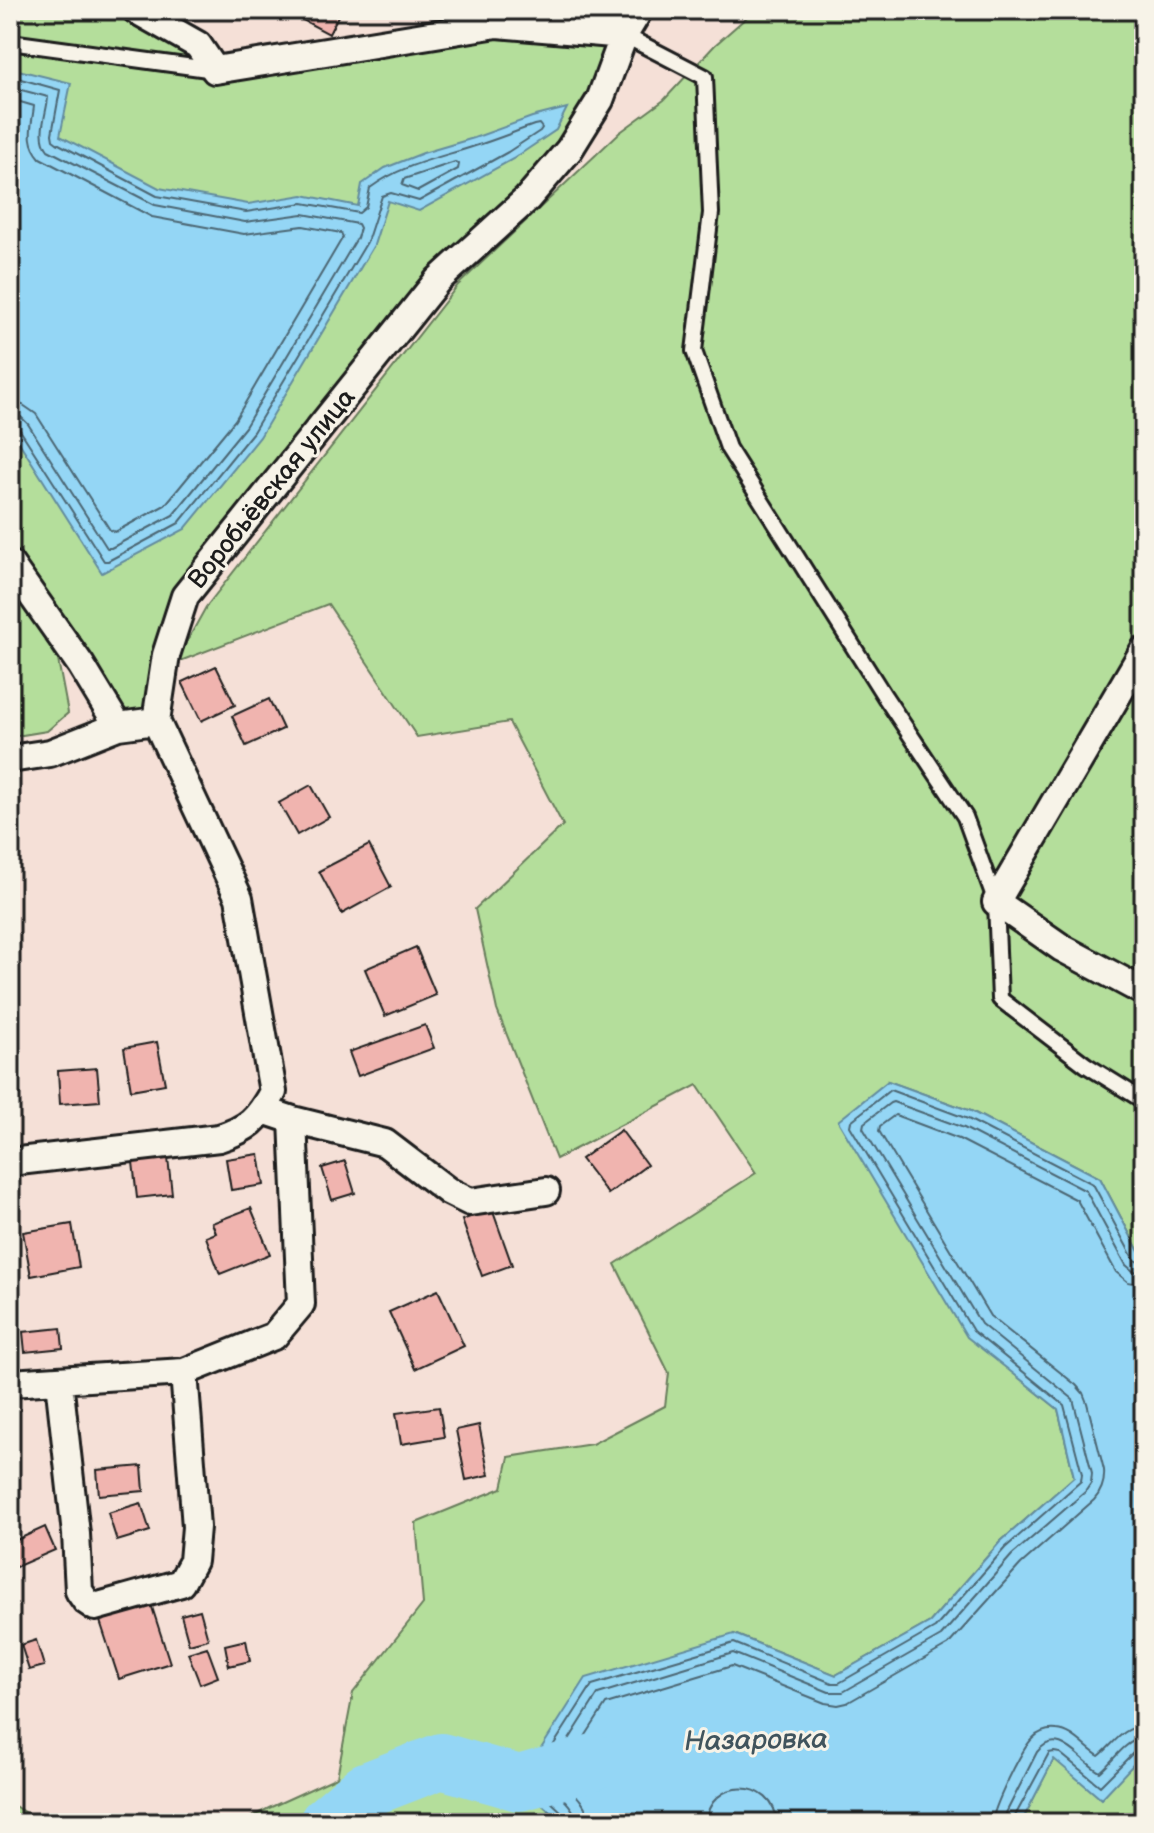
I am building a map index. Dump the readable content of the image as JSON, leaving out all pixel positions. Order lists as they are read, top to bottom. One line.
{"streets":{"street":["Воробьёвская улица"]},"water":["Назаровка"]}
